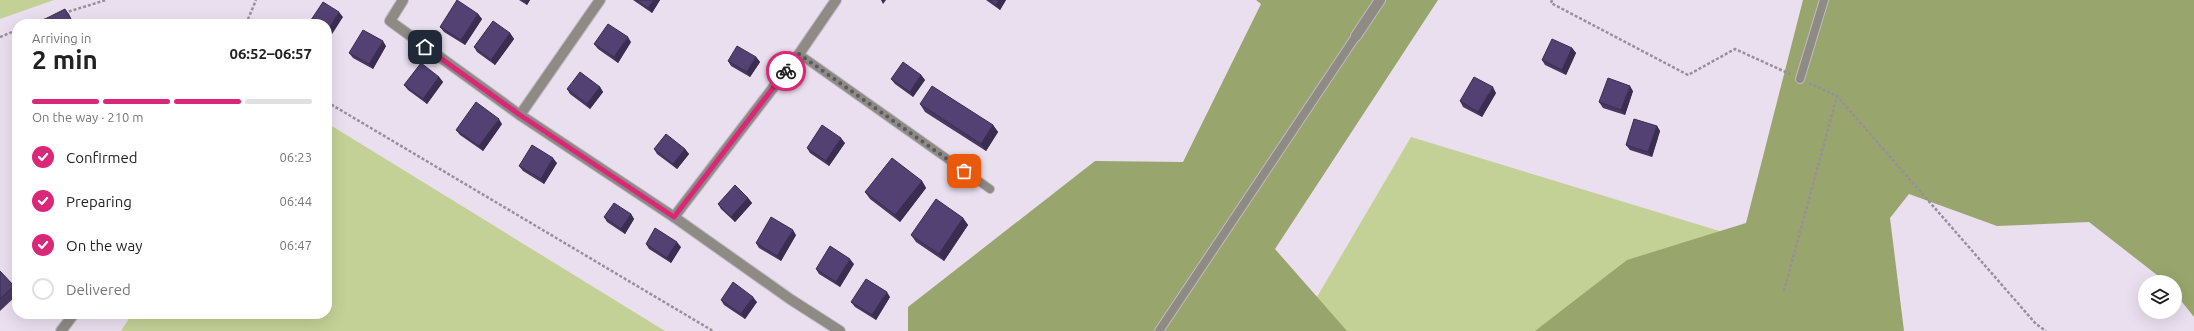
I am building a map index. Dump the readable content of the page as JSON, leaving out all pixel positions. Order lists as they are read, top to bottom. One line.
{"page":{"heading":["2 min","Arriving in","06:52–06:57"],"bar":"On the way · 210 m","list":[["Confirmed","06:23"],["Preparing","06:44"],["On the way","06:47"],"Delivered"]}}
